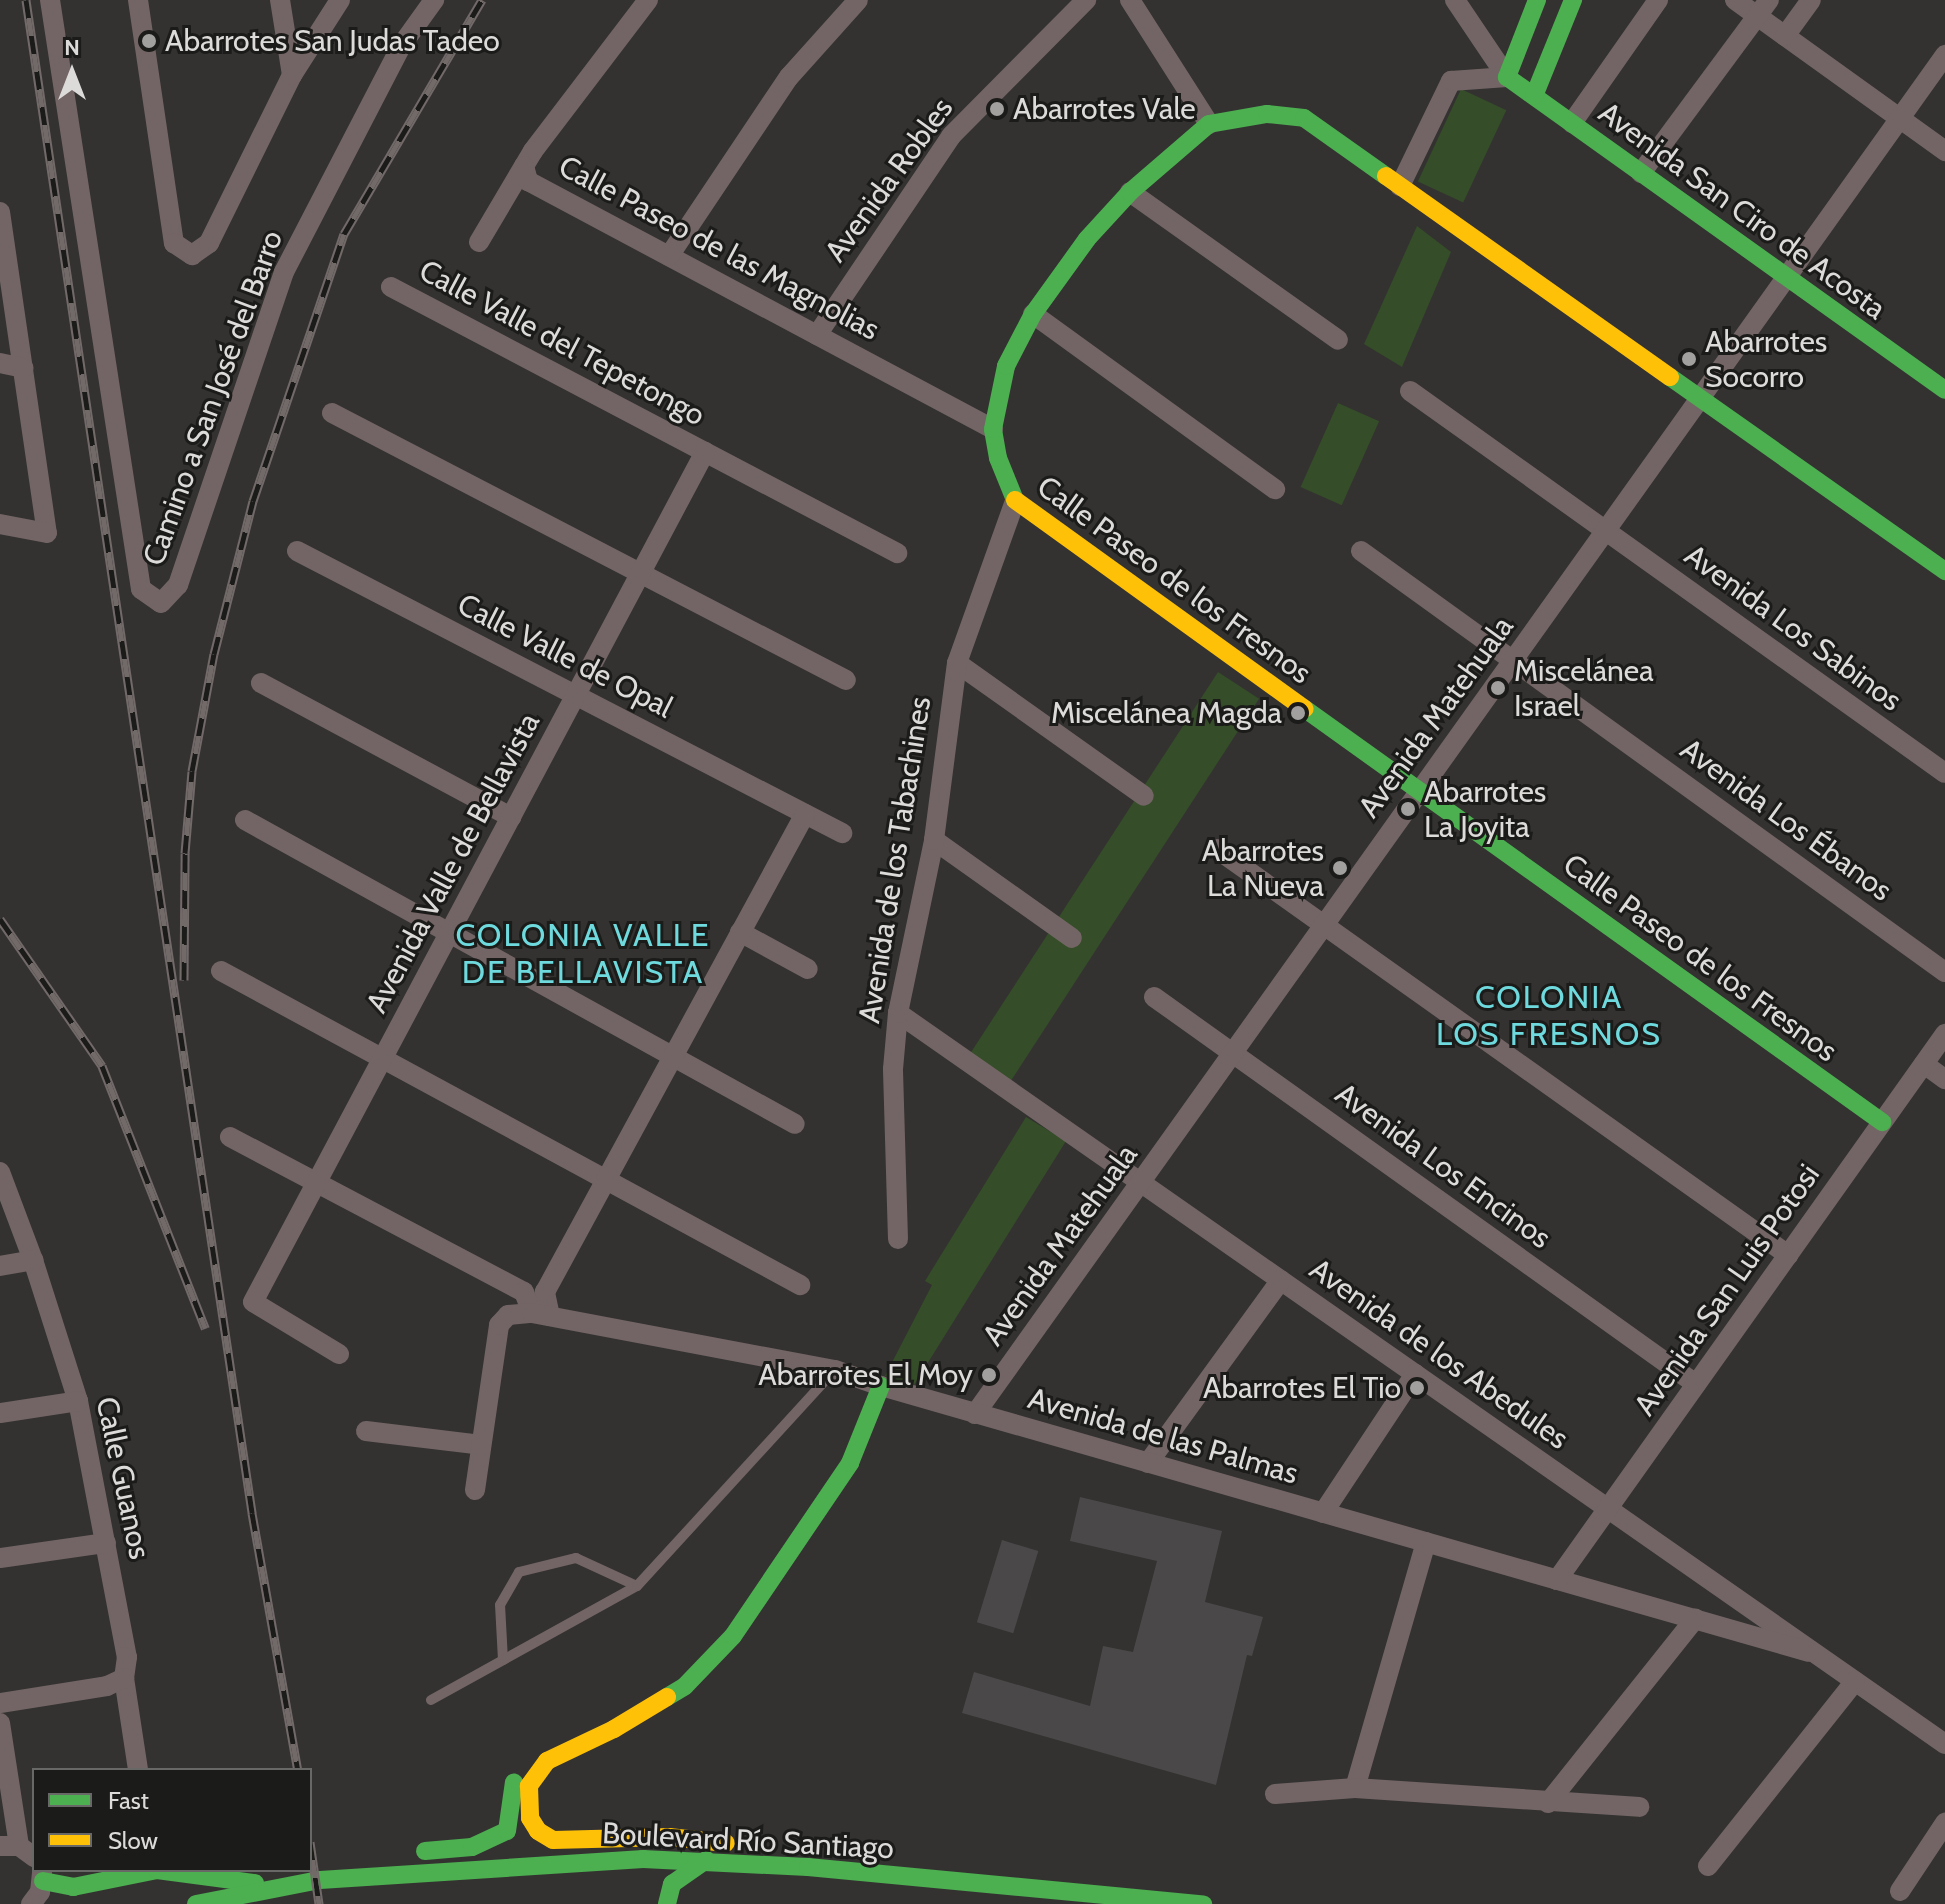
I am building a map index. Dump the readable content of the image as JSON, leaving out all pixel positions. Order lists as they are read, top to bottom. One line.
{"streets":{"street":["Avenida Robles","Avenida San Ciro de Acosta","Calle Paseo de las Magnolias","Calle Valle del Tepetongo","Camino a San José del Barro","Calle Paseo de los Fresnos","Avenida Los Sabinos","Calle Valle de Opal","Avenida Matehuala","Avenida Los Ébanos","Avenida de los Tabachines","Avenida Valle de Bellavista","Avenida Los Encinos","Avenida San Luis Potosi","Avenida de los Abedules","Avenida de las Palmas","Calle Guanos","Boulevard Río Santiago"]},"crossings":[["Avenida Robles","Calle Paseo de las Magnolias"],["Avenida San Ciro de Acosta","Avenida Matehuala"],["Calle Paseo de las Magnolias","Calle Paseo de los Fresnos"],["Calle Valle del Tepetongo","Avenida Valle de Bellavista"],["Calle Paseo de los Fresnos","Avenida Matehuala"],["Calle Paseo de los Fresnos","Avenida de los Tabachines"],["Calle Paseo de los Fresnos","Avenida San Luis Potosi"],["Avenida Los Sabinos","Avenida Matehuala"],["Calle Valle de Opal","Avenida Valle de Bellavista"],["Avenida Matehuala","Avenida Los Ébanos"],["Avenida Matehuala","Avenida Los Encinos"],["Avenida Matehuala","Avenida de los Abedules"],["Avenida Matehuala","Avenida de las Palmas"],["Avenida de los Tabachines","Avenida de los Abedules"],["Avenida Los Encinos","Avenida San Luis Potosi"],["Avenida San Luis Potosi","Avenida de los Abedules"],["Avenida San Luis Potosi","Avenida de las Palmas"],["Avenida de los Abedules","Avenida de las Palmas"]],"districts":["COLONIA VALLE DE BELLAVISTA","COLONIA LOS FRESNOS"],"places":["Abarrotes San Judas Tadeo","Abarrotes Vale","Abarrotes Socorro","Miscelánea Israel","Miscelánea Magda","Abarrotes La Joyita","Abarrotes La Nueva","Abarrotes El Moy","Abarrotes El Tio"],"legend":["Fast","Slow"],"north":"top"}
